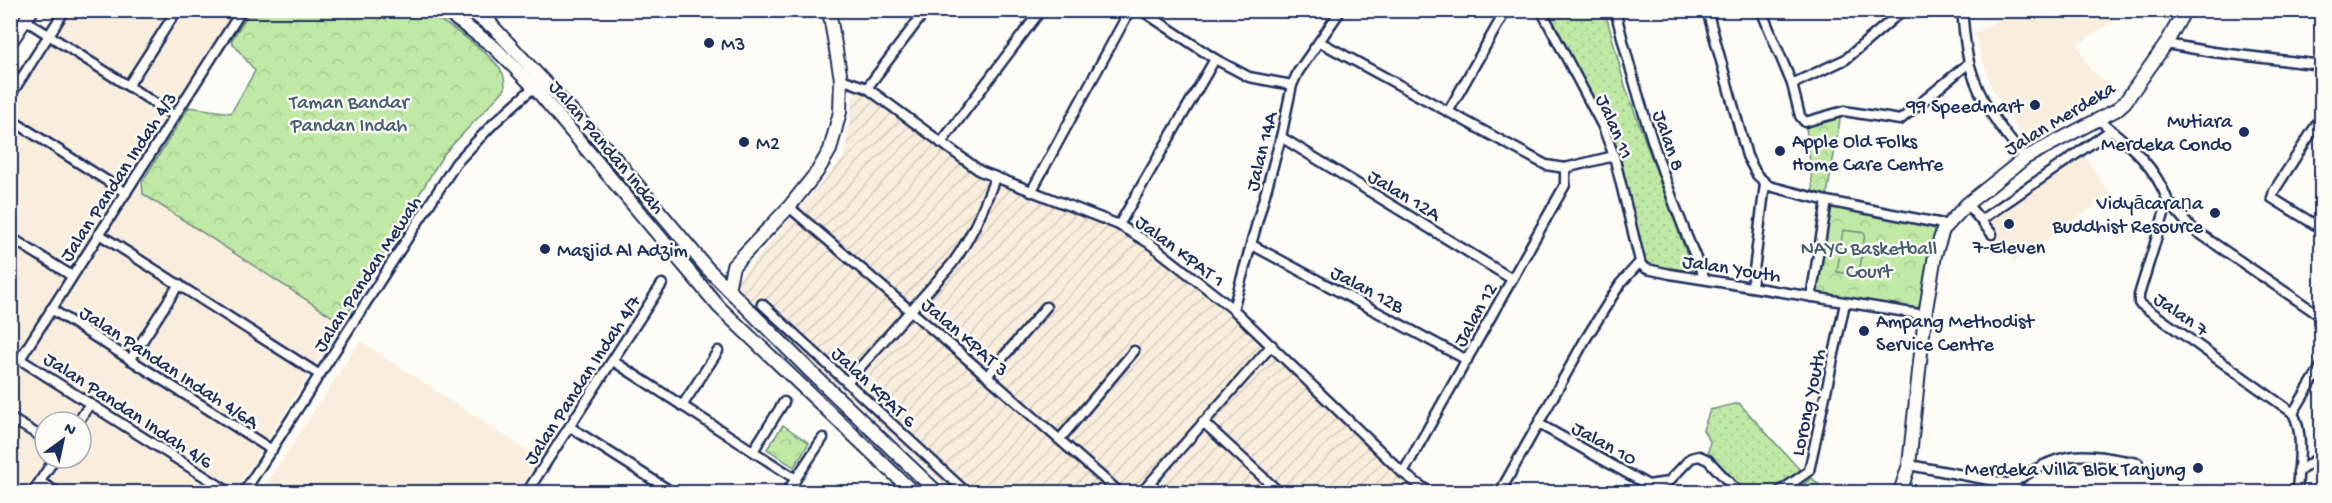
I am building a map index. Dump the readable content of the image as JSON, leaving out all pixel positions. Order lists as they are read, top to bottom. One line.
{"streets":{"main road":["Jalan Merdeka","Jalan Pandan Indah"],"street":["Jalan 11","Jalan 8","Jalan 14A","Jalan Pandan Indah 4/3","Jalan 12A","Jalan KPAT 1","Jalan Youth","Jalan Pandan Mewah","Jalan 12B","Jalan 7","Jalan 12","Jalan KPAT 3","Jalan Pandan Indah 4/6A","Jalan Pandan Indah 4/7","Jalan KPAT 6","Lorong Youth","Jalan Pandan Indah 4/6","Jalan 10"]},"crossings":[["Jalan Merdeka","Jalan Youth"],["Jalan 11","Jalan Youth"],["Jalan 8","Jalan Youth"],["Jalan Pandan Indah","Jalan Pandan Mewah"],["Jalan 14A","Jalan 12A"],["Jalan 14A","Jalan KPAT 1"],["Jalan 14A","Jalan 12B"],["Jalan Pandan Indah 4/3","Jalan Pandan Indah 4/6A"],["Jalan Pandan Indah 4/3","Jalan Pandan Indah 4/6"],["Jalan 12A","Jalan 12"],["Jalan KPAT 1","Jalan 12"],["Jalan Youth","Lorong Youth"],["Jalan Pandan Mewah","Jalan Pandan Indah 4/6A"],["Jalan 12B","Jalan 12"]],"parks":["Taman Bandar Pandan Indah","NAYC Basketball Court"],"places":["M3","99 Speedmart","Mutiara Merdeka Condo","M2","Apple Old Folks Home Care Centre","Vidyācaraṇa Buddhist Resource","7-Eleven","Masjid Al Adzim","Ampang Methodist Service Centre","Merdeka Villa Blok Tanjung"],"north":"top right"}
